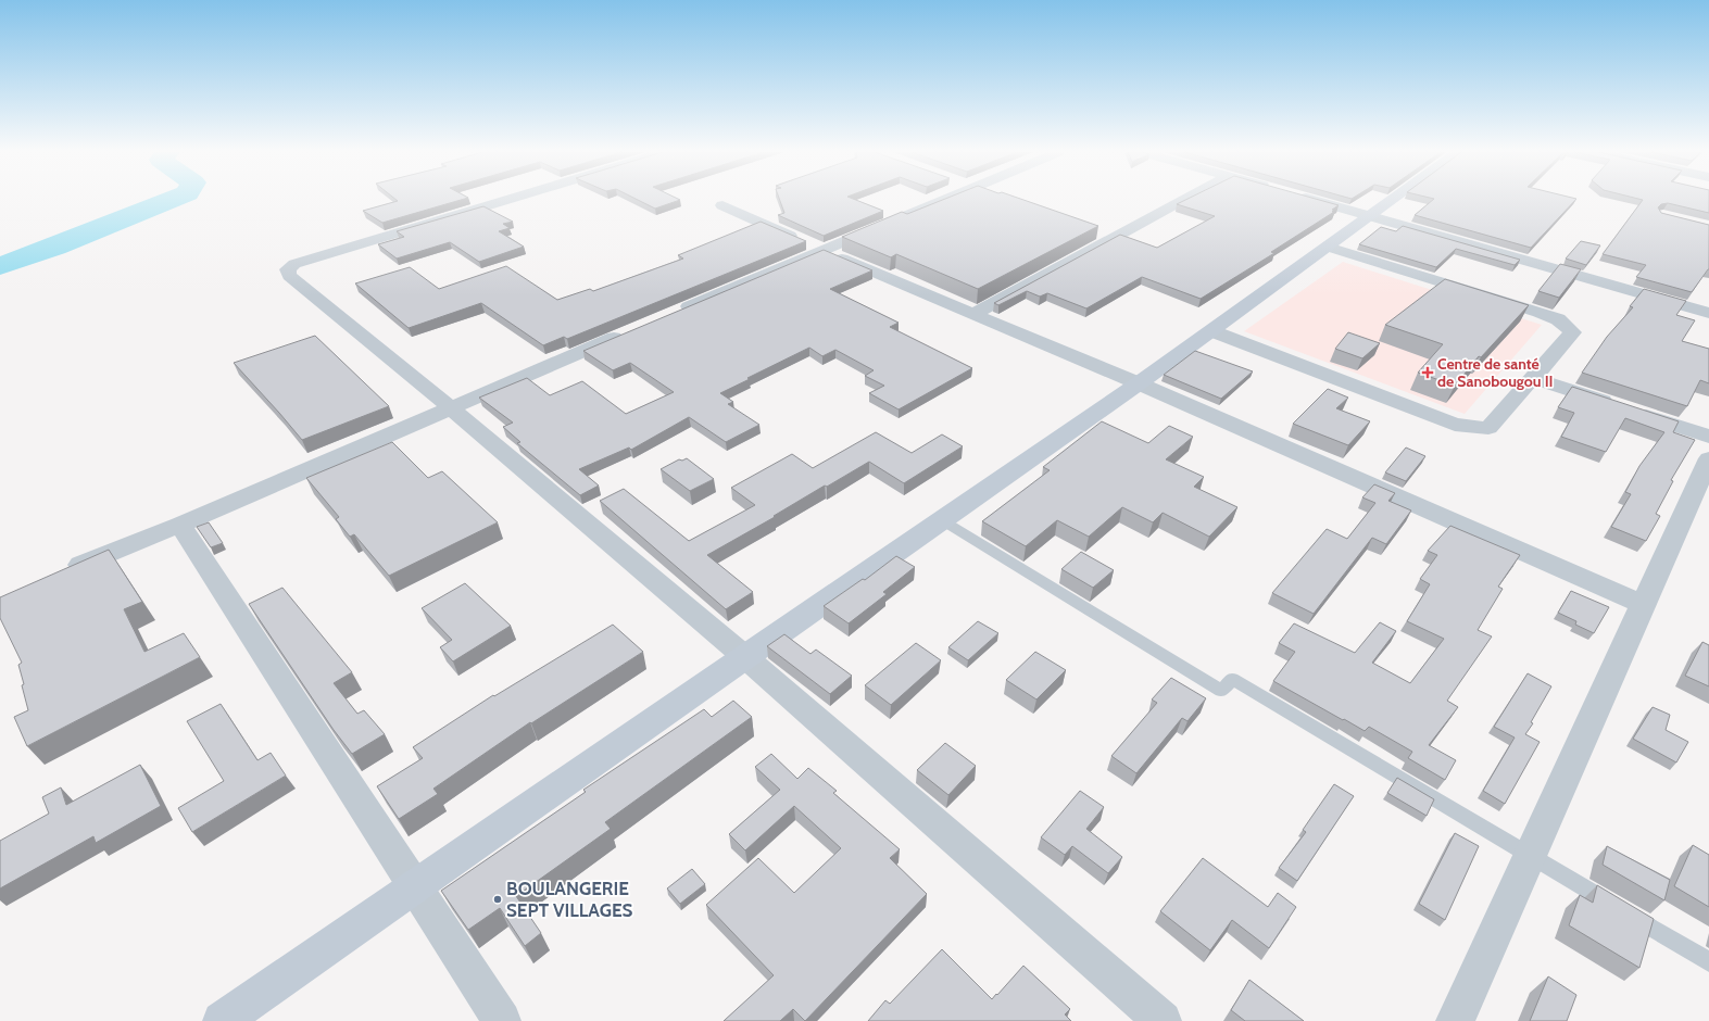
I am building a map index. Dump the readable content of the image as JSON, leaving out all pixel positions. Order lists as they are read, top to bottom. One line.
{"places":{"health":["Centre de santé de Sanobougou II"],"other":["BOULANGERIE SEPT VILLAGES"]}}
